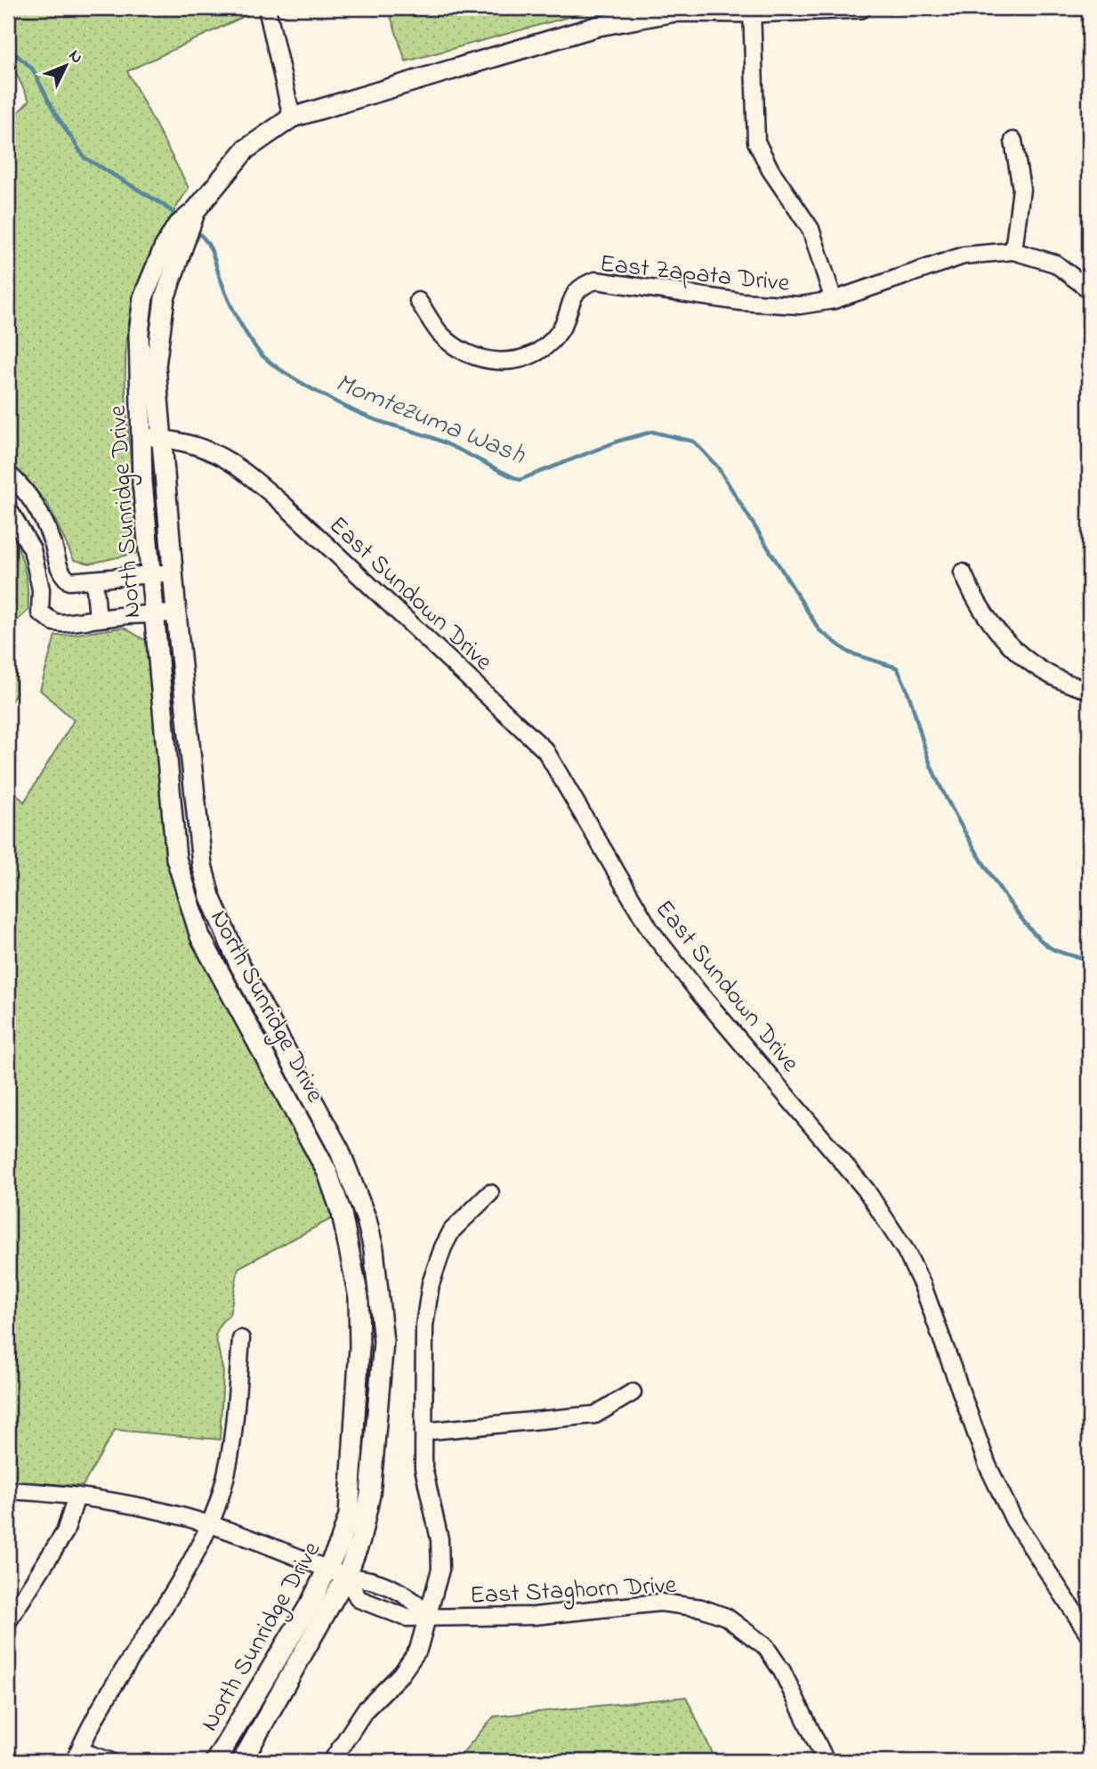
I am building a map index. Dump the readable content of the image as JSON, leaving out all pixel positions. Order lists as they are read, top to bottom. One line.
{"streets":{"street":["East Zapata Drive","North Sunridge Drive","East Sundown Drive","East Staghorn Drive"]},"crossings":[["North Sunridge Drive","East Sundown Drive"],["North Sunridge Drive","East Staghorn Drive"]],"water":["Momtezuma Wash"],"north":"top right"}
